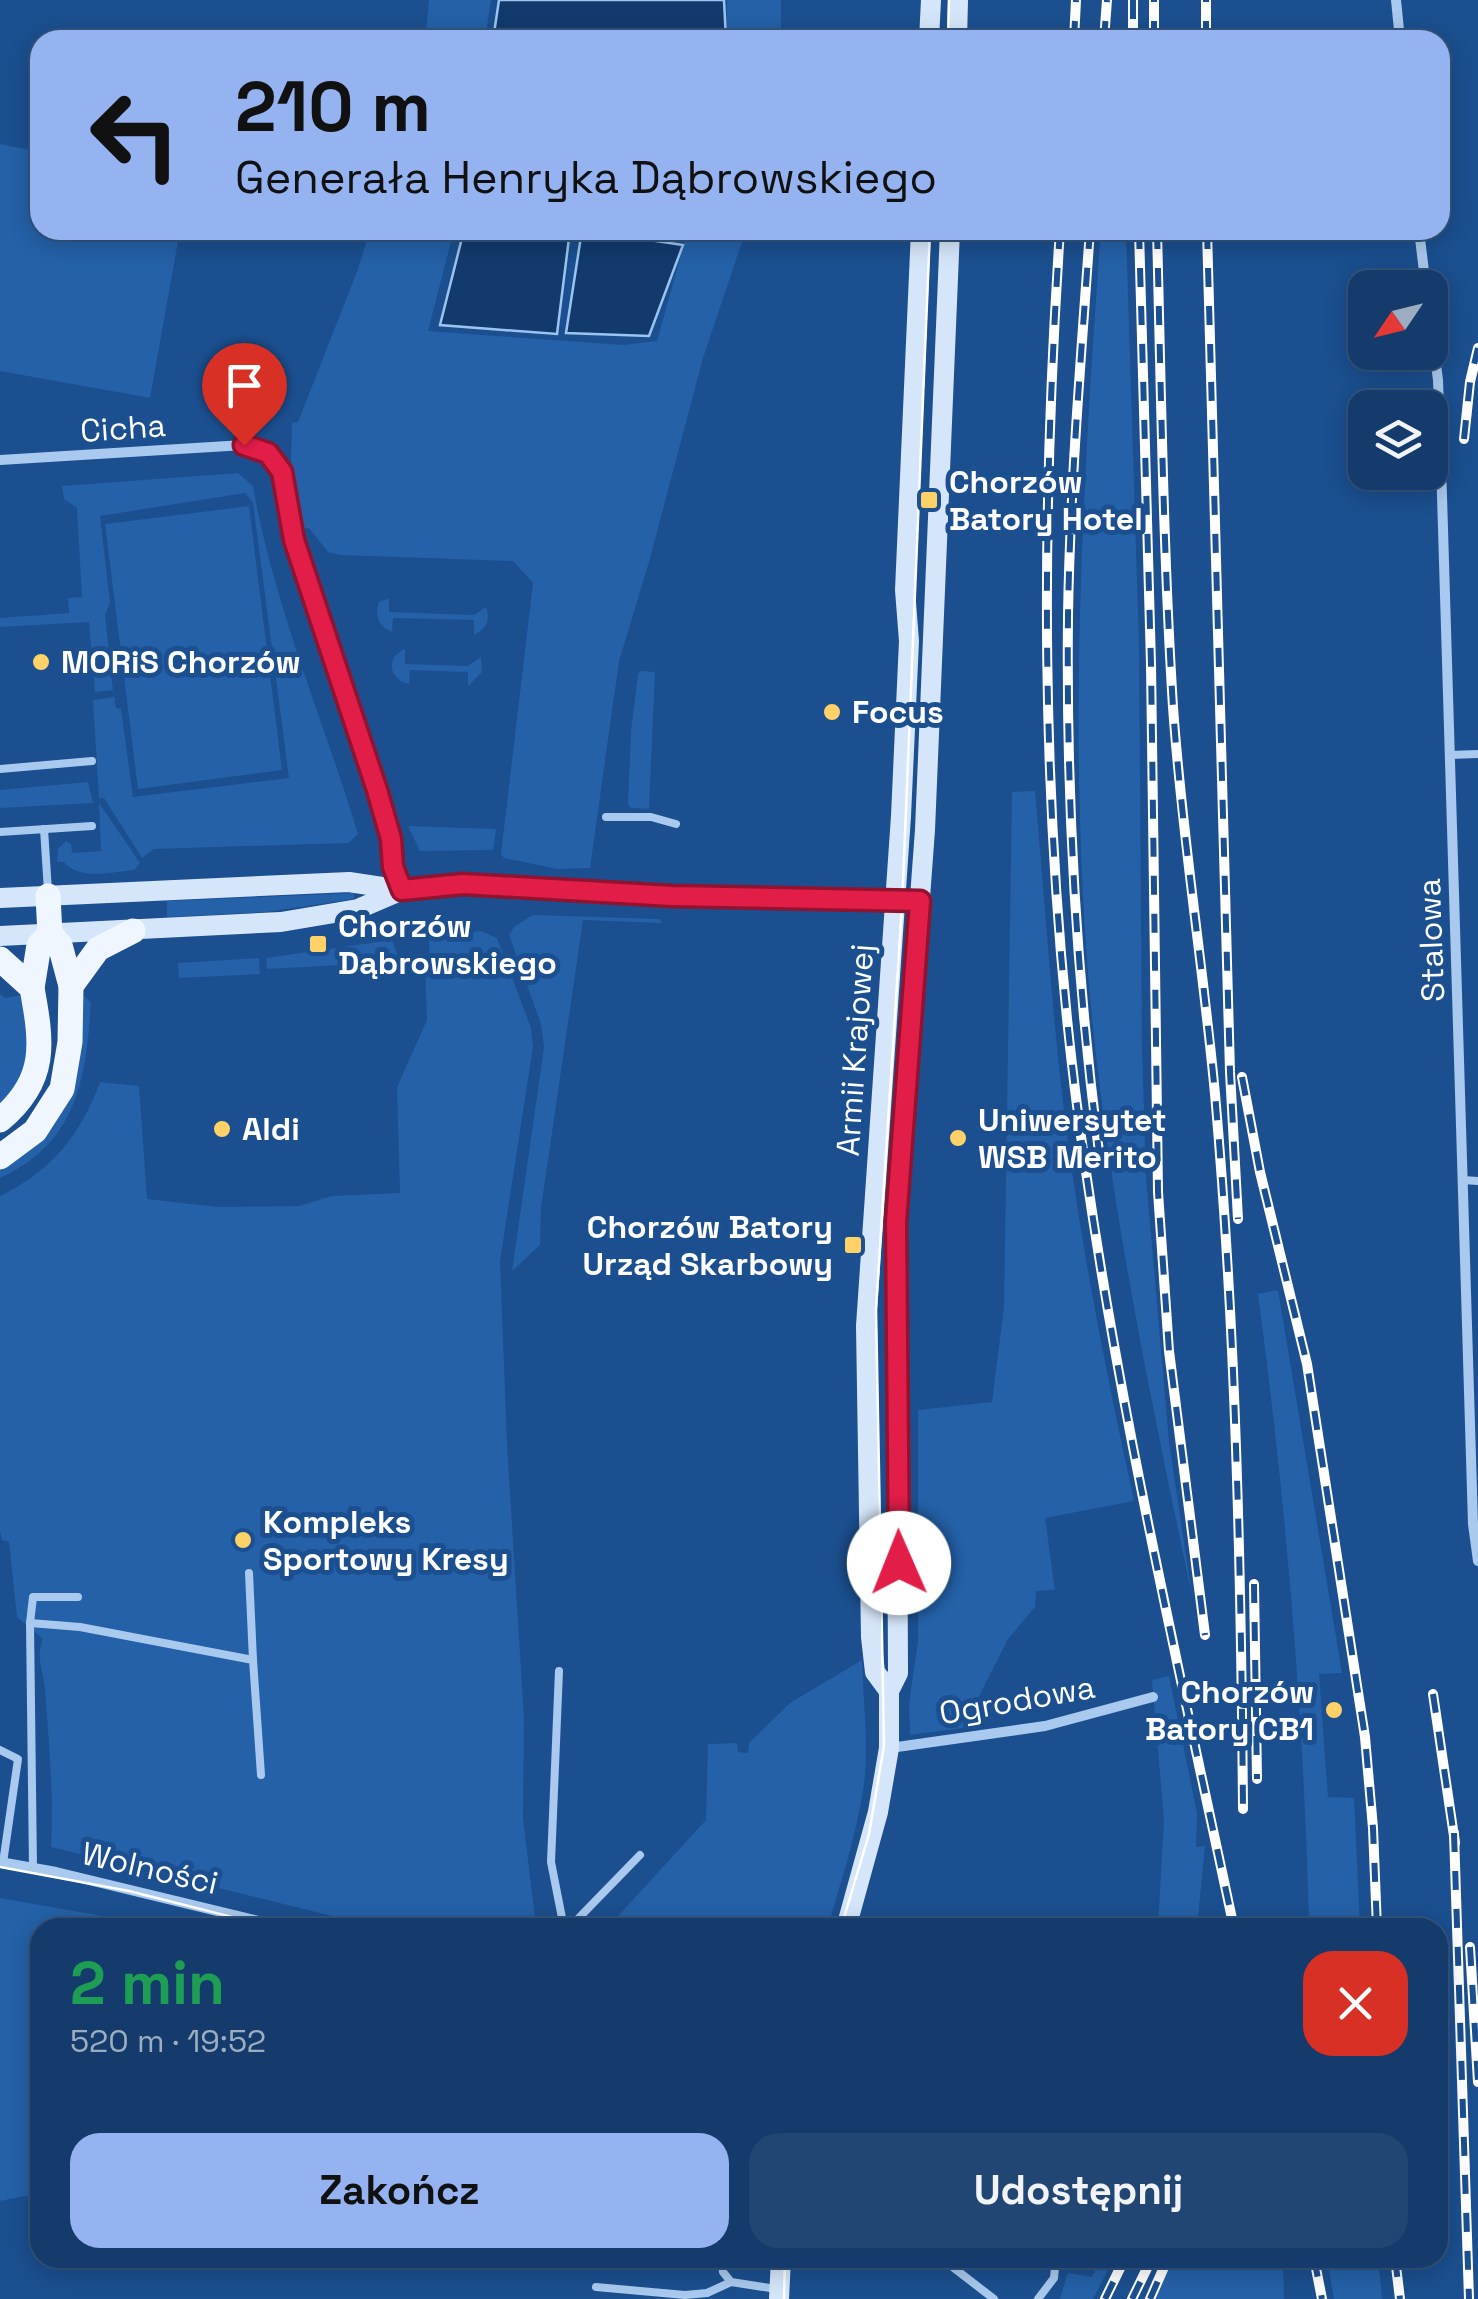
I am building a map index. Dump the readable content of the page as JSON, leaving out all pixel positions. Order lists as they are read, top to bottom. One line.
{"streets":{"street":["Cicha","Stalowa","Armii Krajowej","Ogrodowa","Wolności"]},"crossings":[["Armii Krajowej","Ogrodowa"]],"places":{"transit":["Chorzów Batory Hotel","Chorzów Dąbrowskiego","Chorzów Batory Urząd Skarbowy"],"other":["MORiS Chorzów","Focus","Aldi","Uniwersytet WSB Merito","Kompleks Sportowy Kresy","Chorzów Batory CB1"]},"north":"bottom left","page":{"turn":["210 m","Generała Henryka Dąbrowskiego"],"heading":["2 min","520 m · 19:52"],"buttons":["Zakończ","Udostępnij"]}}
